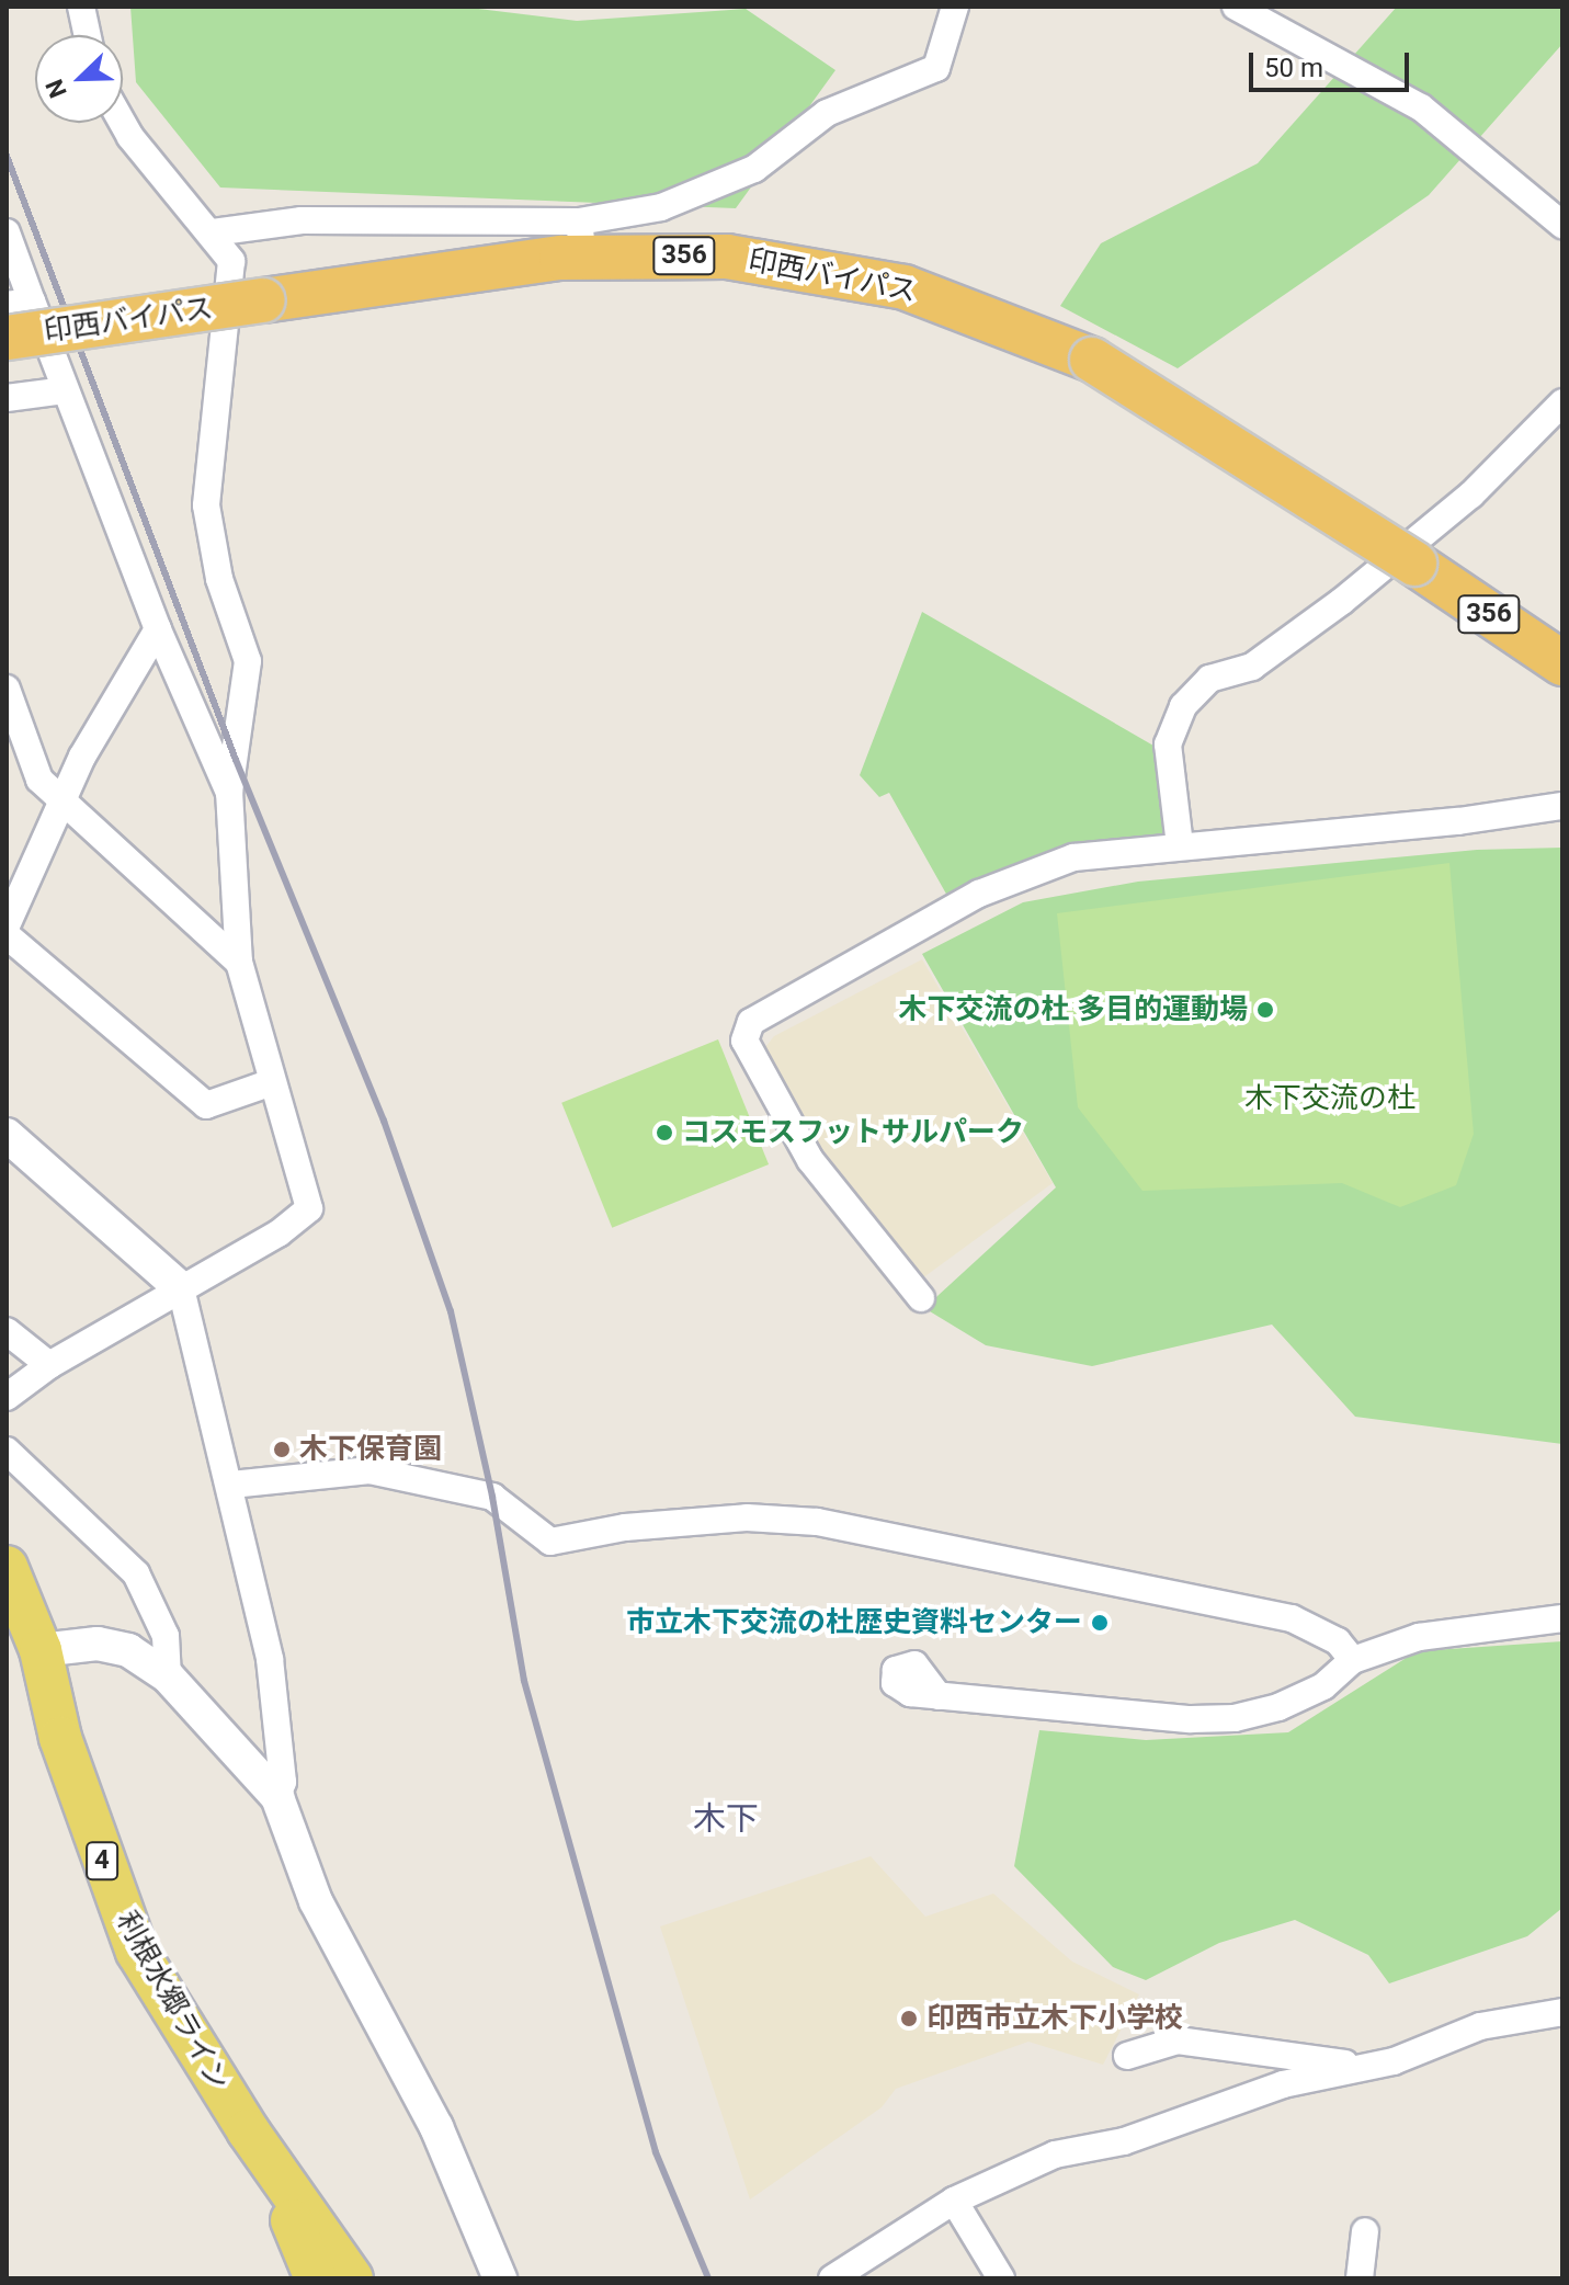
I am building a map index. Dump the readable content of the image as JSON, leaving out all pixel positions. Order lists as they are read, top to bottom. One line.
{"streets":{"highway":["356","印西バイパス"],"main road":["4","利根水郷ライン"]},"districts":["木下"],"parks":["木下交流の杜"],"places":["木下交流の杜 多目的運動場","コスモスフットサルパーク","木下保育園","市立木下交流の杜歴史資料センター","印西市立木下小学校"],"scale_bar":"50 m","north":"bottom left"}
